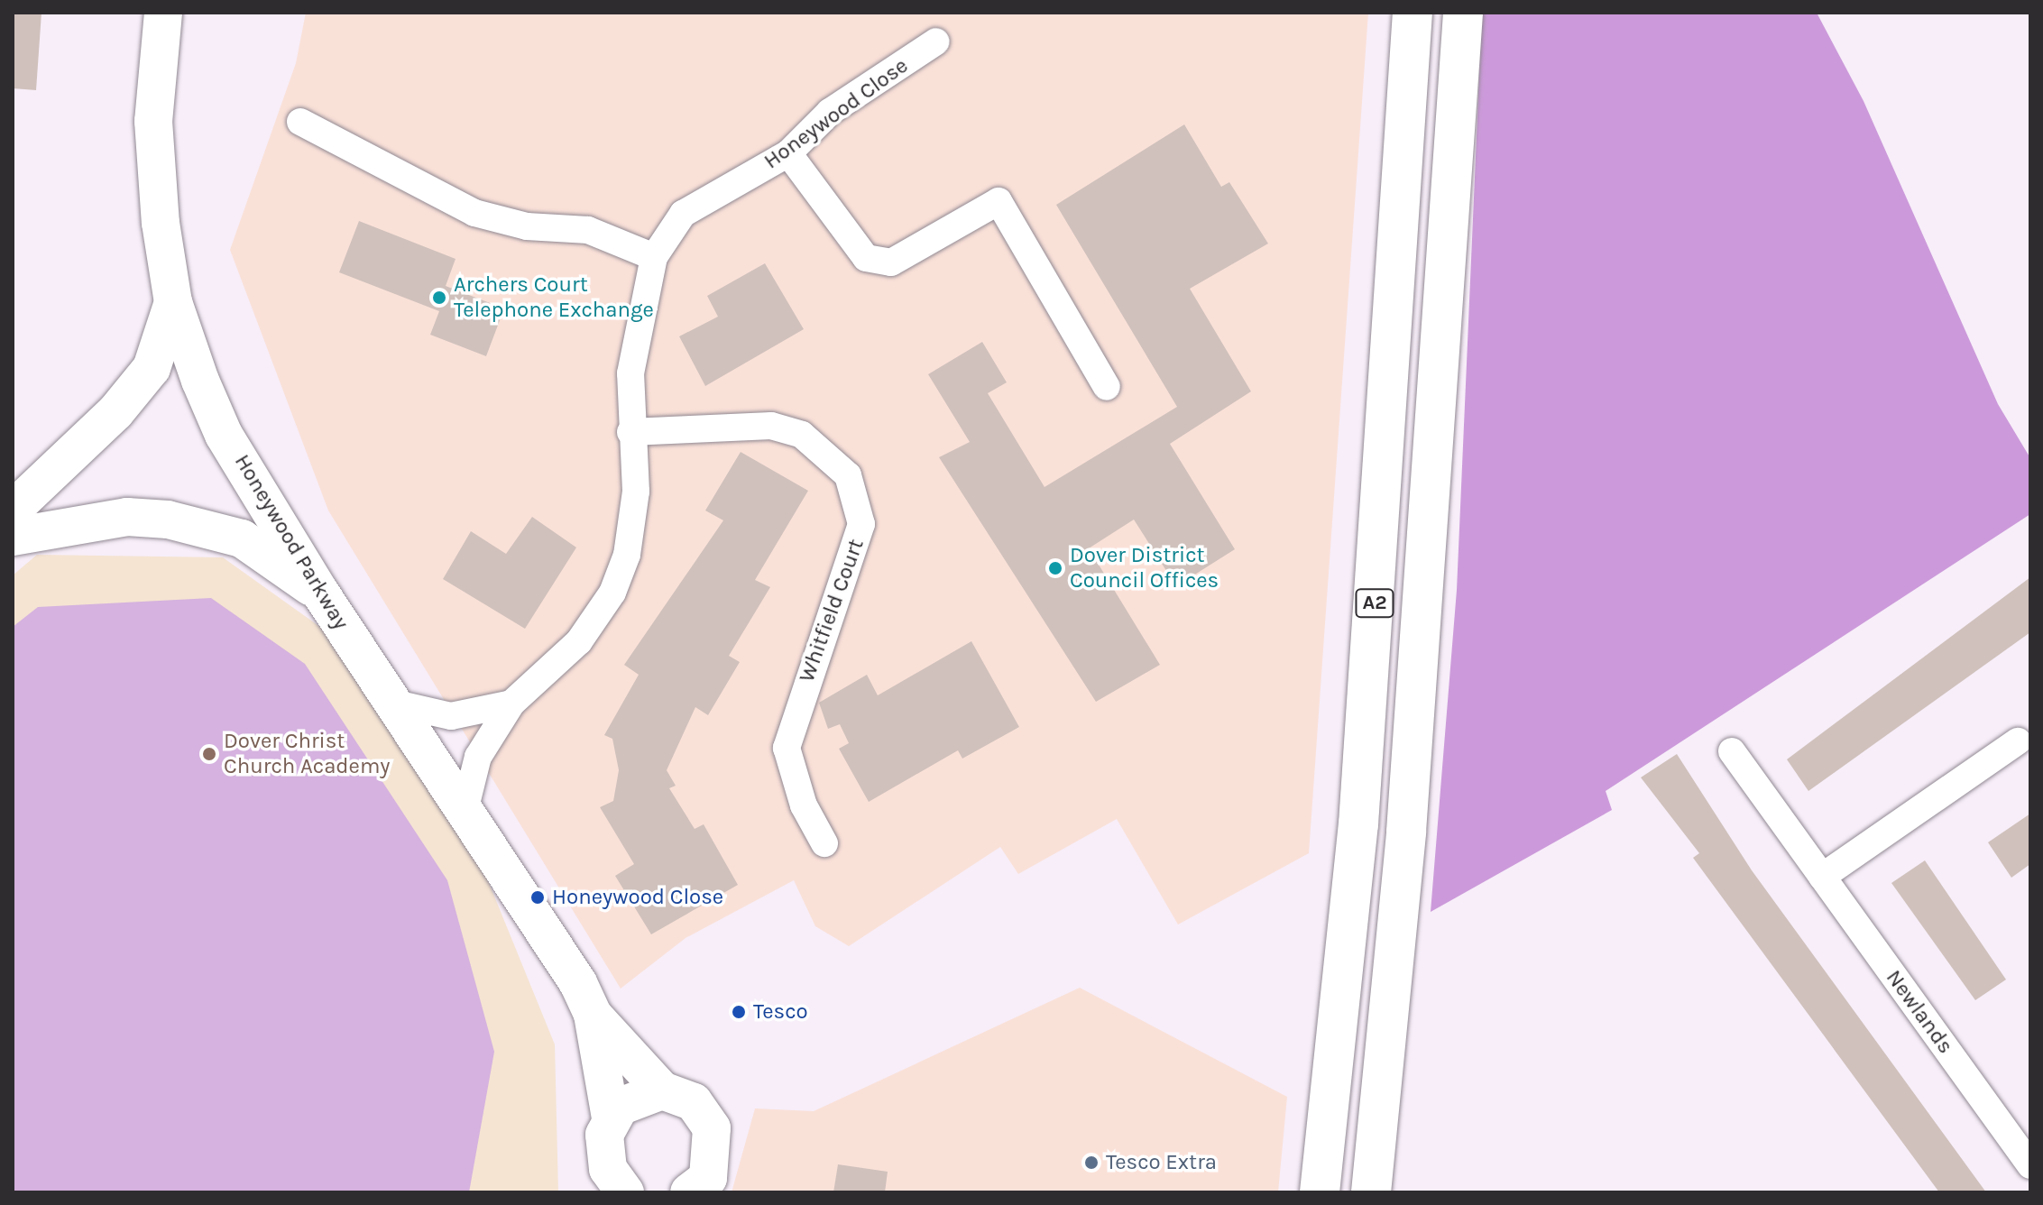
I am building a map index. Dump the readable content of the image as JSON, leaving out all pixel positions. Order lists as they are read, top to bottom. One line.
{"streets":{"highway":["A2"],"street":["Honeywood Close","Honeywood Parkway","Whitfield Court","Newlands"]},"crossings":[["Honeywood Close","Honeywood Parkway"],["Honeywood Close","Whitfield Court"]],"places":["Archers Court Telephone Exchange","Dover District Council Offices","Dover Christ Church Academy","Honeywood Close","Tesco","Tesco Extra"]}
